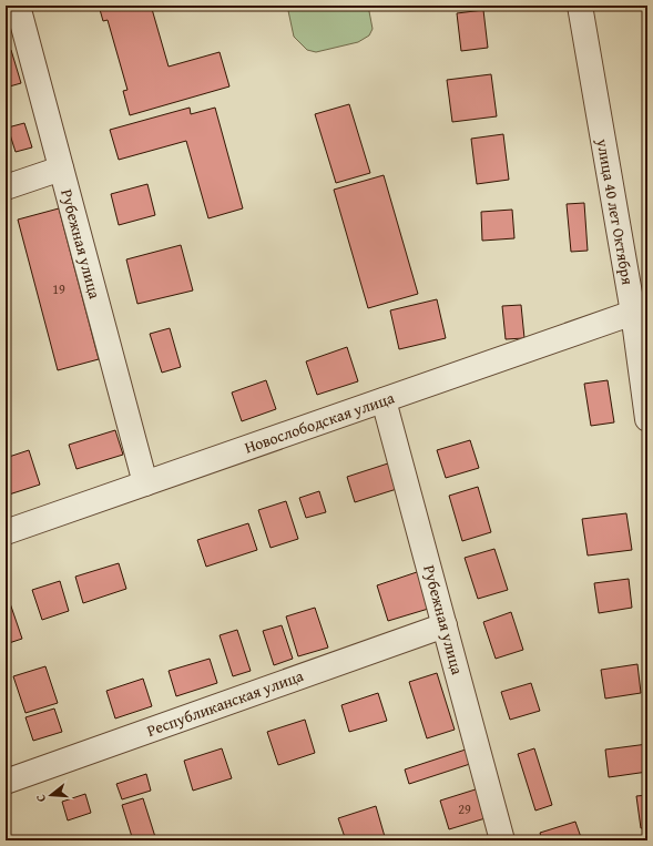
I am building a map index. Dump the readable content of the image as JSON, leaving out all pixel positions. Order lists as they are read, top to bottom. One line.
{"streets":{"street":["улица 40 лет Октября","Рубежная улица","Новослободская улица","Республиканская улица"]},"crossings":[["улица 40 лет Октября","Новослободская улица"],["Рубежная улица","Новослободская улица"],["Рубежная улица","Республиканская улица"]],"house_numbers":["19","29"],"north":"left"}
